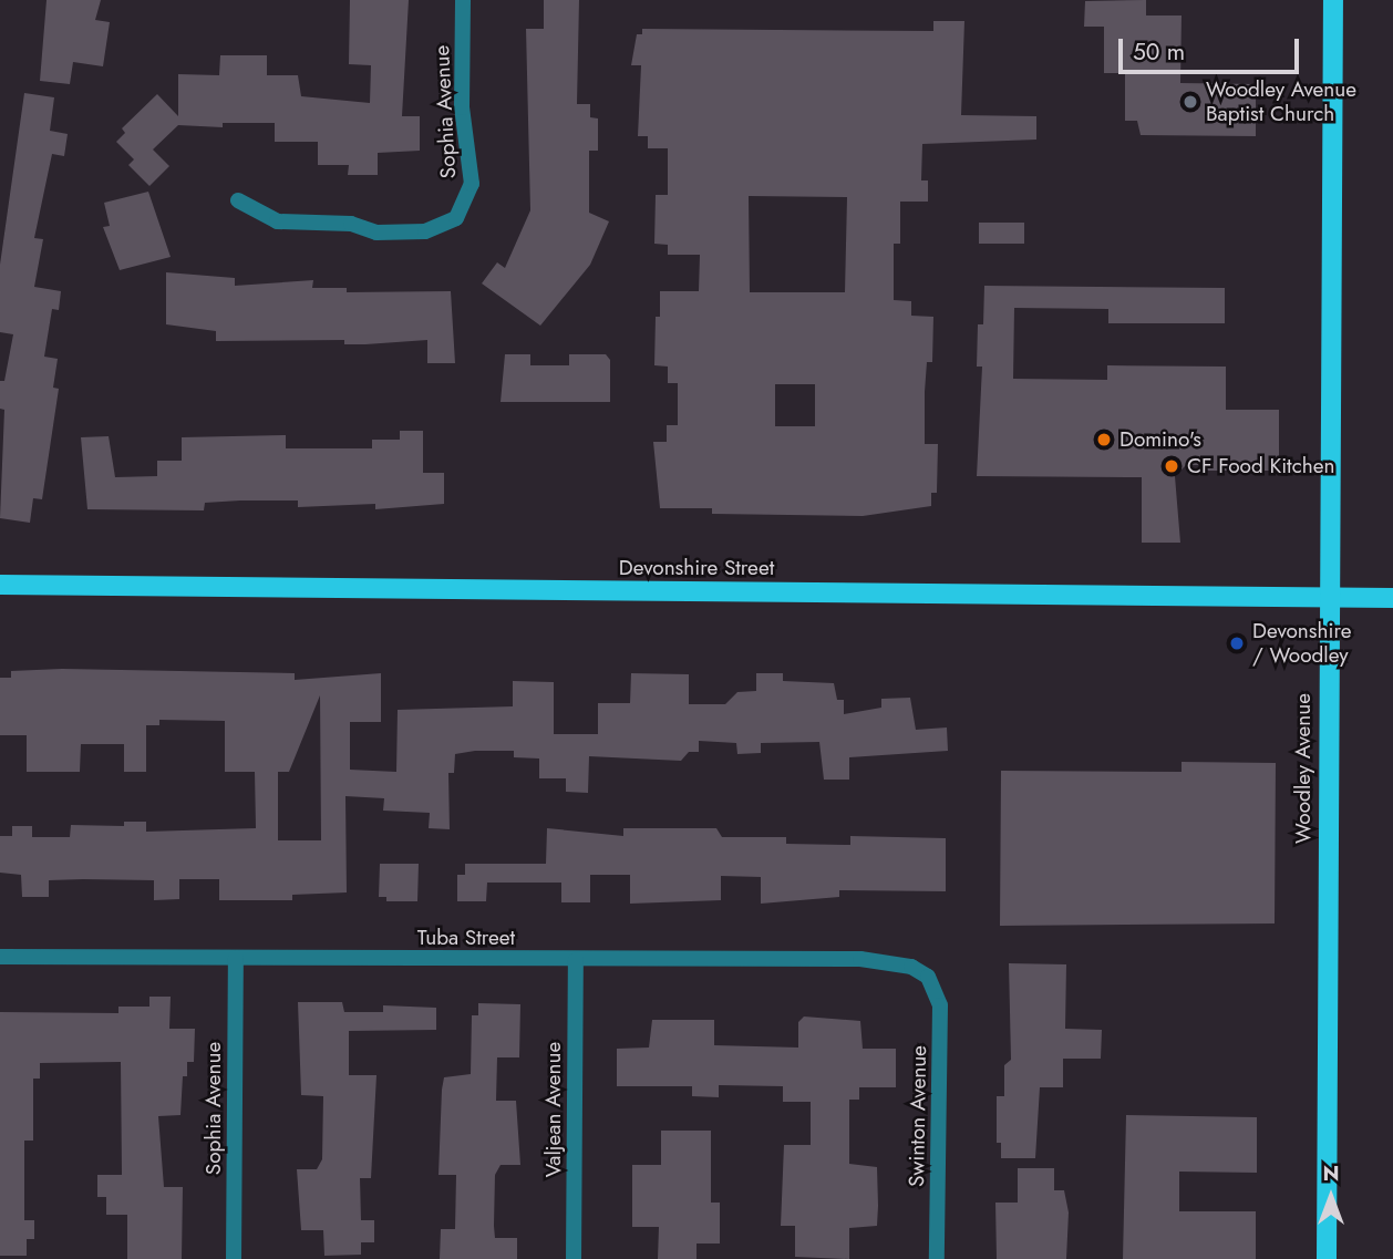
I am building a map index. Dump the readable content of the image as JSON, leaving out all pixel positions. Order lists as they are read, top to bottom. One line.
{"streets":{"main road":["Devonshire Street","Woodley Avenue"],"street":["Sophia Avenue","Tuba Street","Valjean Avenue","Swinton Avenue"]},"crossings":[["Sophia Avenue","Tuba Street"],["Devonshire Street","Woodley Avenue"],["Tuba Street","Valjean Avenue"],["Tuba Street","Swinton Avenue"]],"places":["Woodley Avenue Baptist Church","Domino's","CF Food Kitchen","Devonshire / Woodley"],"scale_bar":"50 m","north":"top"}
